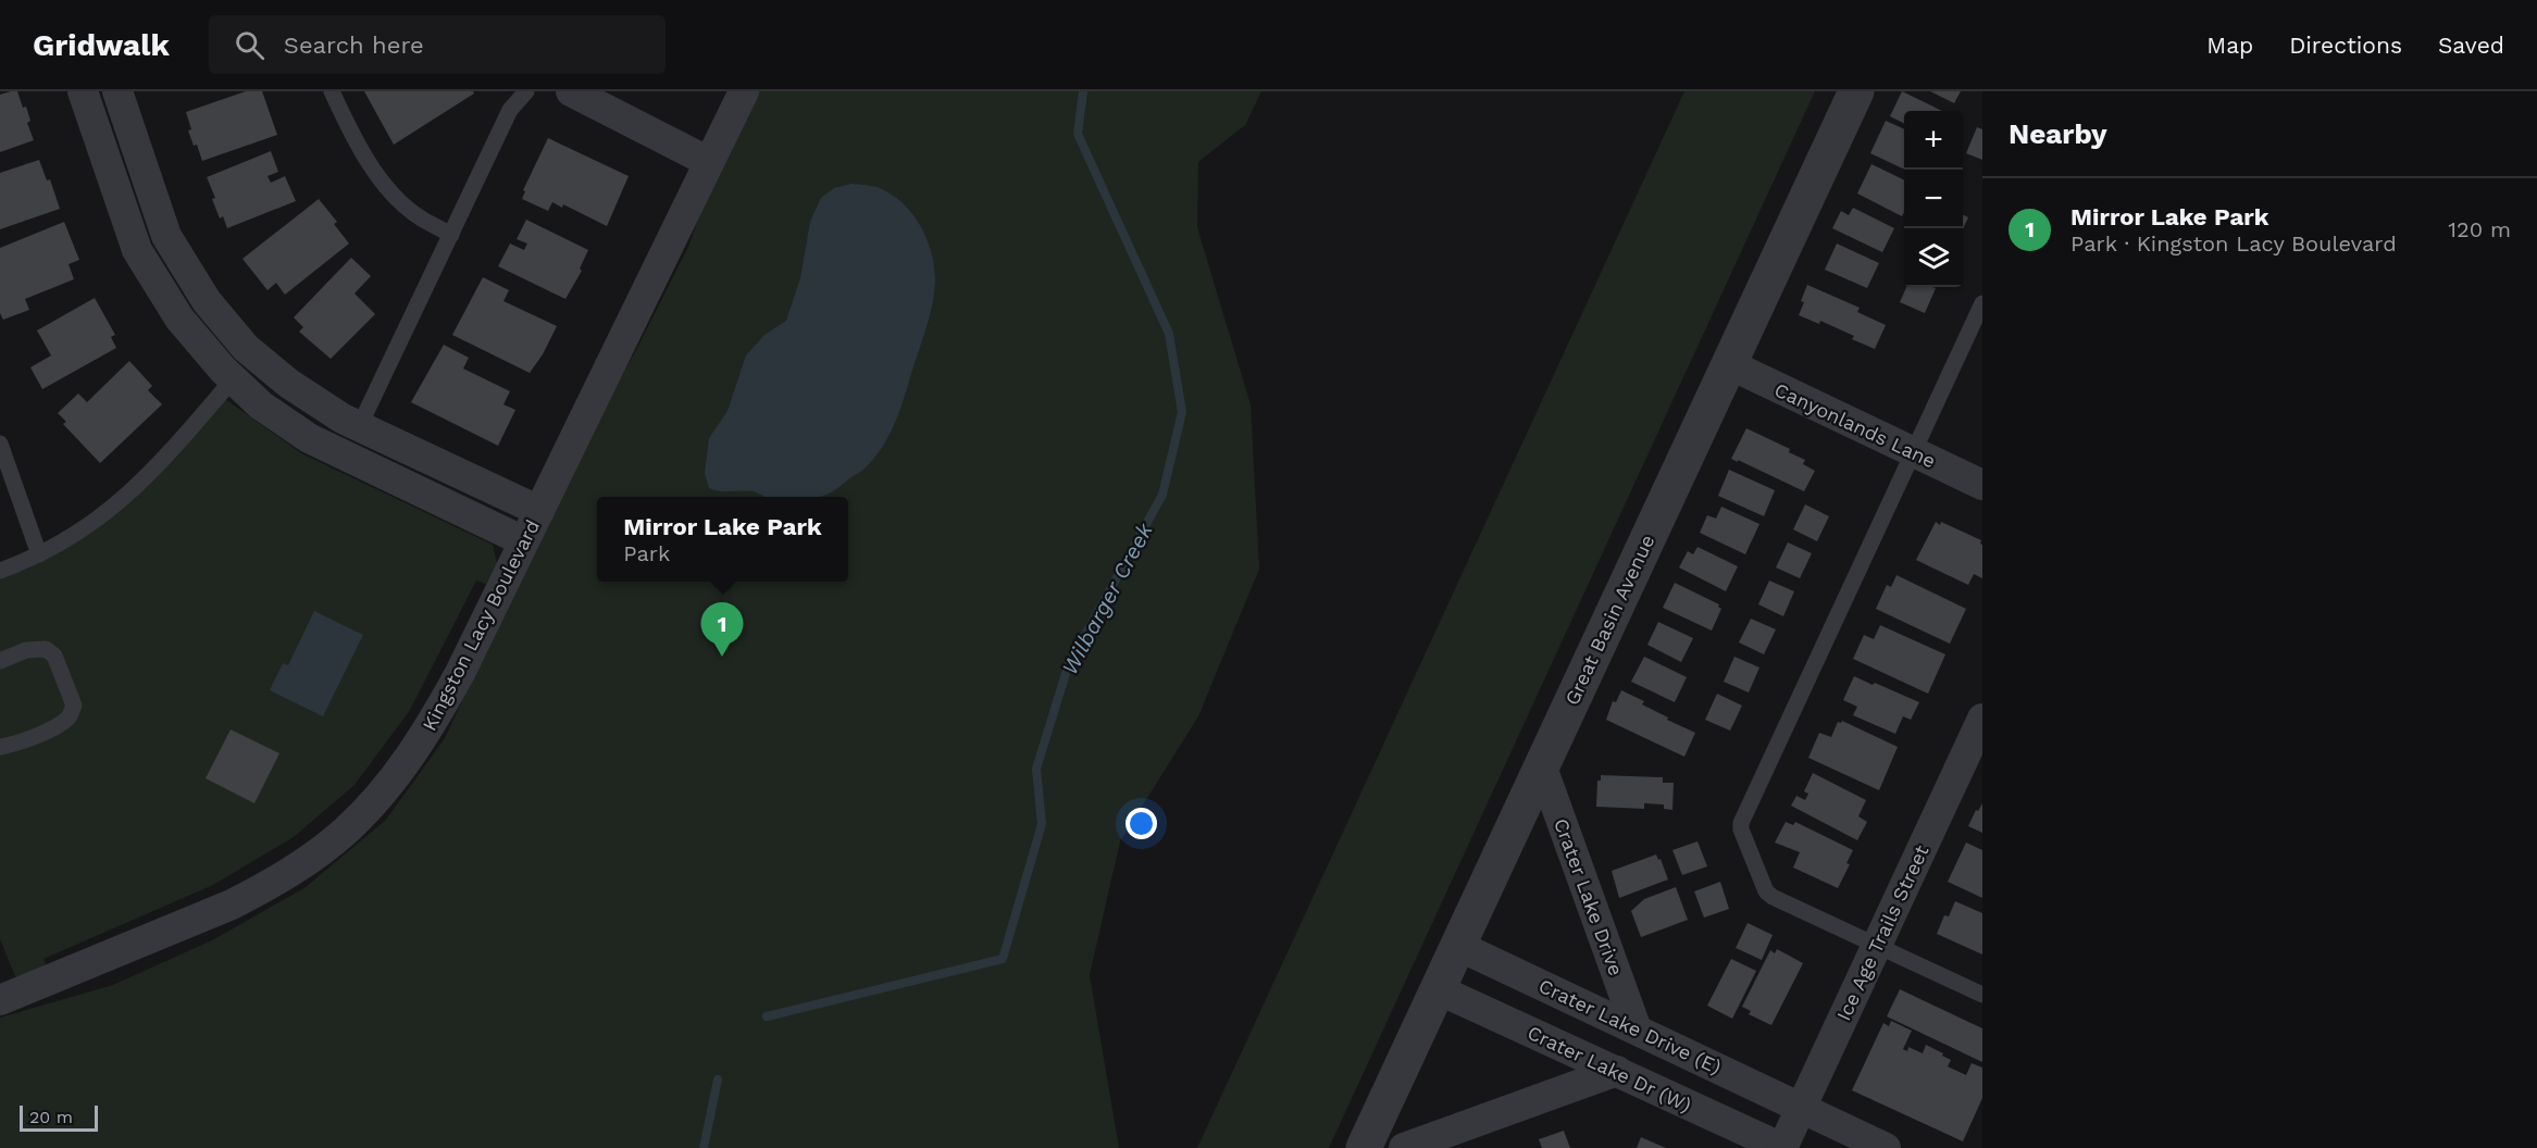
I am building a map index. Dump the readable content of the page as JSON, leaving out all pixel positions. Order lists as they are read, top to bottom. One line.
{"streets":{"street":["Canyonlands Lane","Great Basin Avenue","Kingston Lacy Boulevard","Crater Lake Drive","Ice Age Trails Street","Crater Lake Drive (E)","Crater Lake Dr (W)"]},"crossings":[["Canyonlands Lane","Great Basin Avenue"],["Great Basin Avenue","Crater Lake Drive"],["Great Basin Avenue","Crater Lake Drive (E)"],["Great Basin Avenue","Crater Lake Dr (W)"],["Crater Lake Drive","Crater Lake Drive (E)"],["Ice Age Trails Street","Crater Lake Drive (E)"],["Ice Age Trails Street","Crater Lake Dr (W)"]],"water":["Wilbarger Creek"],"scale_bar":"20 m","page":{"header":"Gridwalk","search":"Search here","nav":["Map","Directions","Saved"],"heading":"Nearby","map_buttons":["+","−"],"list":[{"mark":"1","name":"Mirror Lake Park","note":"Park · Kingston Lacy Boulevard","value":"120 m"}],"popup":["Mirror Lake Park","Park"],"pins":"1","scale":"20 m"}}
